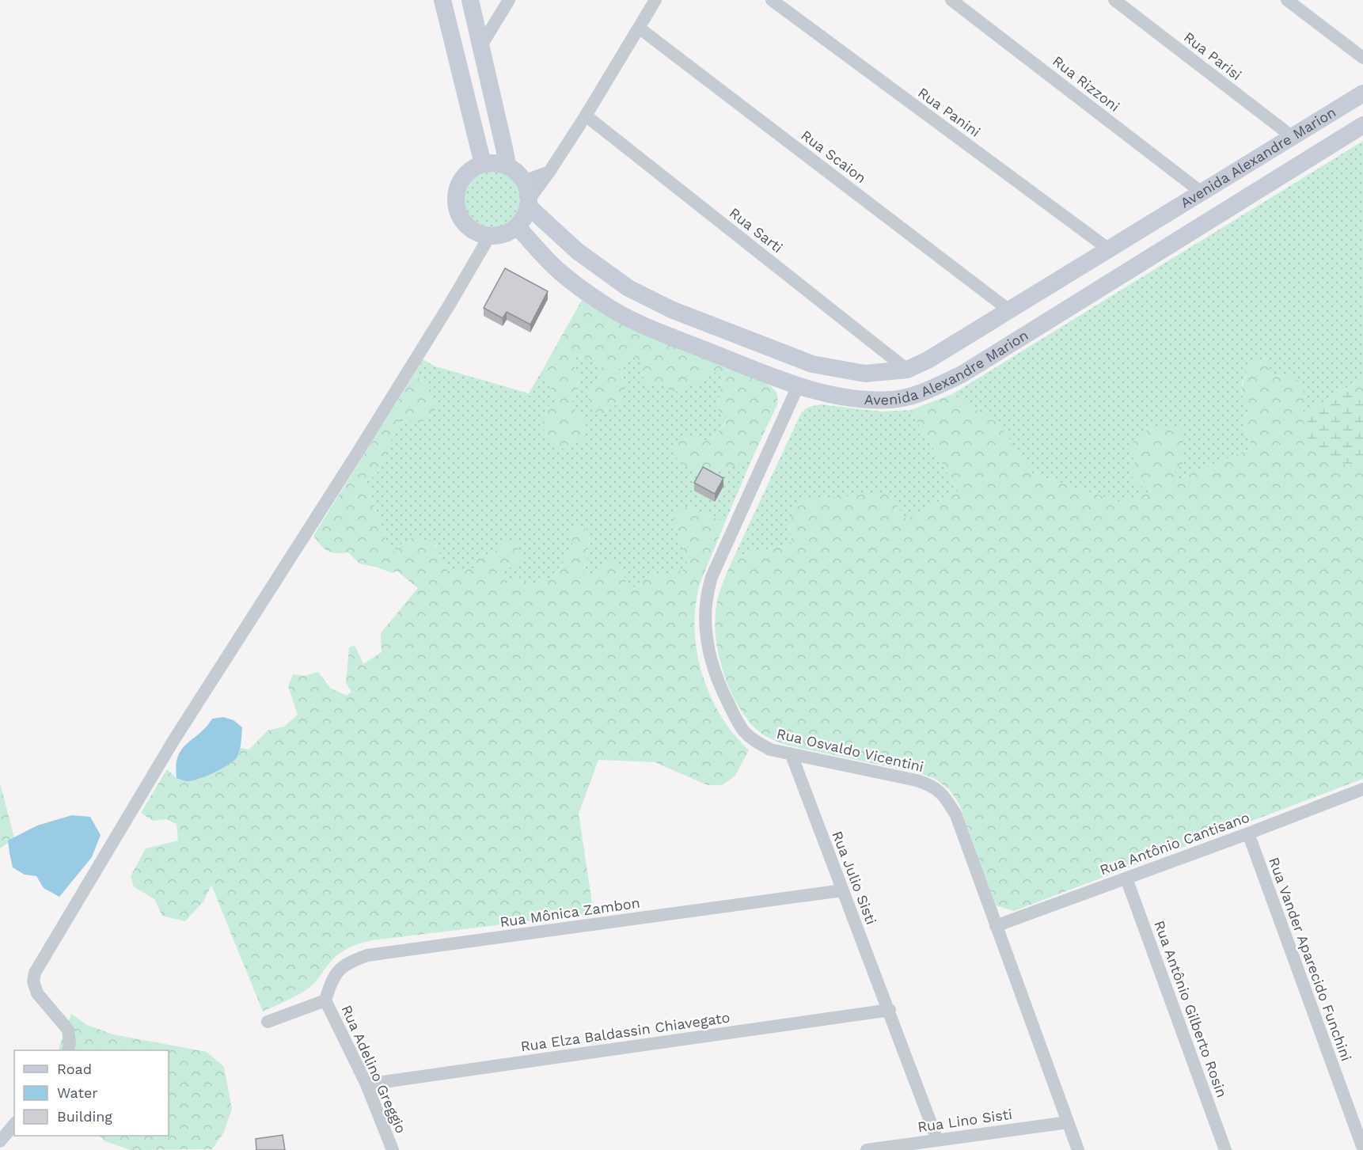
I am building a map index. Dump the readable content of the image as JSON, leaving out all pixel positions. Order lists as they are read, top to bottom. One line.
{"streets":{"street":["Rua Parisi","Rua Rizzoni","Rua Panini","Rua Scaion","Avenida Alexandre Marion","Rua Sarti","Rua Osvaldo Vicentini","Rua Antônio Cantisano","Rua Julio Sisti","Rua Mônica Zambon","Rua Vander Aparecido Funchini","Rua Antônio Gilberto Rosin","Rua Elza Baldassin Chiavegato","Rua Adelino Greggio","Rua Lino Sisti"]},"crossings":[["Rua Parisi","Avenida Alexandre Marion"],["Rua Rizzoni","Avenida Alexandre Marion"],["Rua Panini","Avenida Alexandre Marion"],["Rua Scaion","Avenida Alexandre Marion"],["Avenida Alexandre Marion","Rua Sarti"],["Avenida Alexandre Marion","Rua Osvaldo Vicentini"],["Rua Osvaldo Vicentini","Rua Antônio Cantisano"],["Rua Osvaldo Vicentini","Rua Julio Sisti"],["Rua Osvaldo Vicentini","Rua Lino Sisti"],["Rua Antônio Cantisano","Rua Vander Aparecido Funchini"],["Rua Antônio Cantisano","Rua Antônio Gilberto Rosin"],["Rua Julio Sisti","Rua Mônica Zambon"],["Rua Julio Sisti","Rua Elza Baldassin Chiavegato"],["Rua Julio Sisti","Rua Lino Sisti"],["Rua Mônica Zambon","Rua Adelino Greggio"],["Rua Elza Baldassin Chiavegato","Rua Adelino Greggio"]],"legend":["Road","Water","Building"]}
